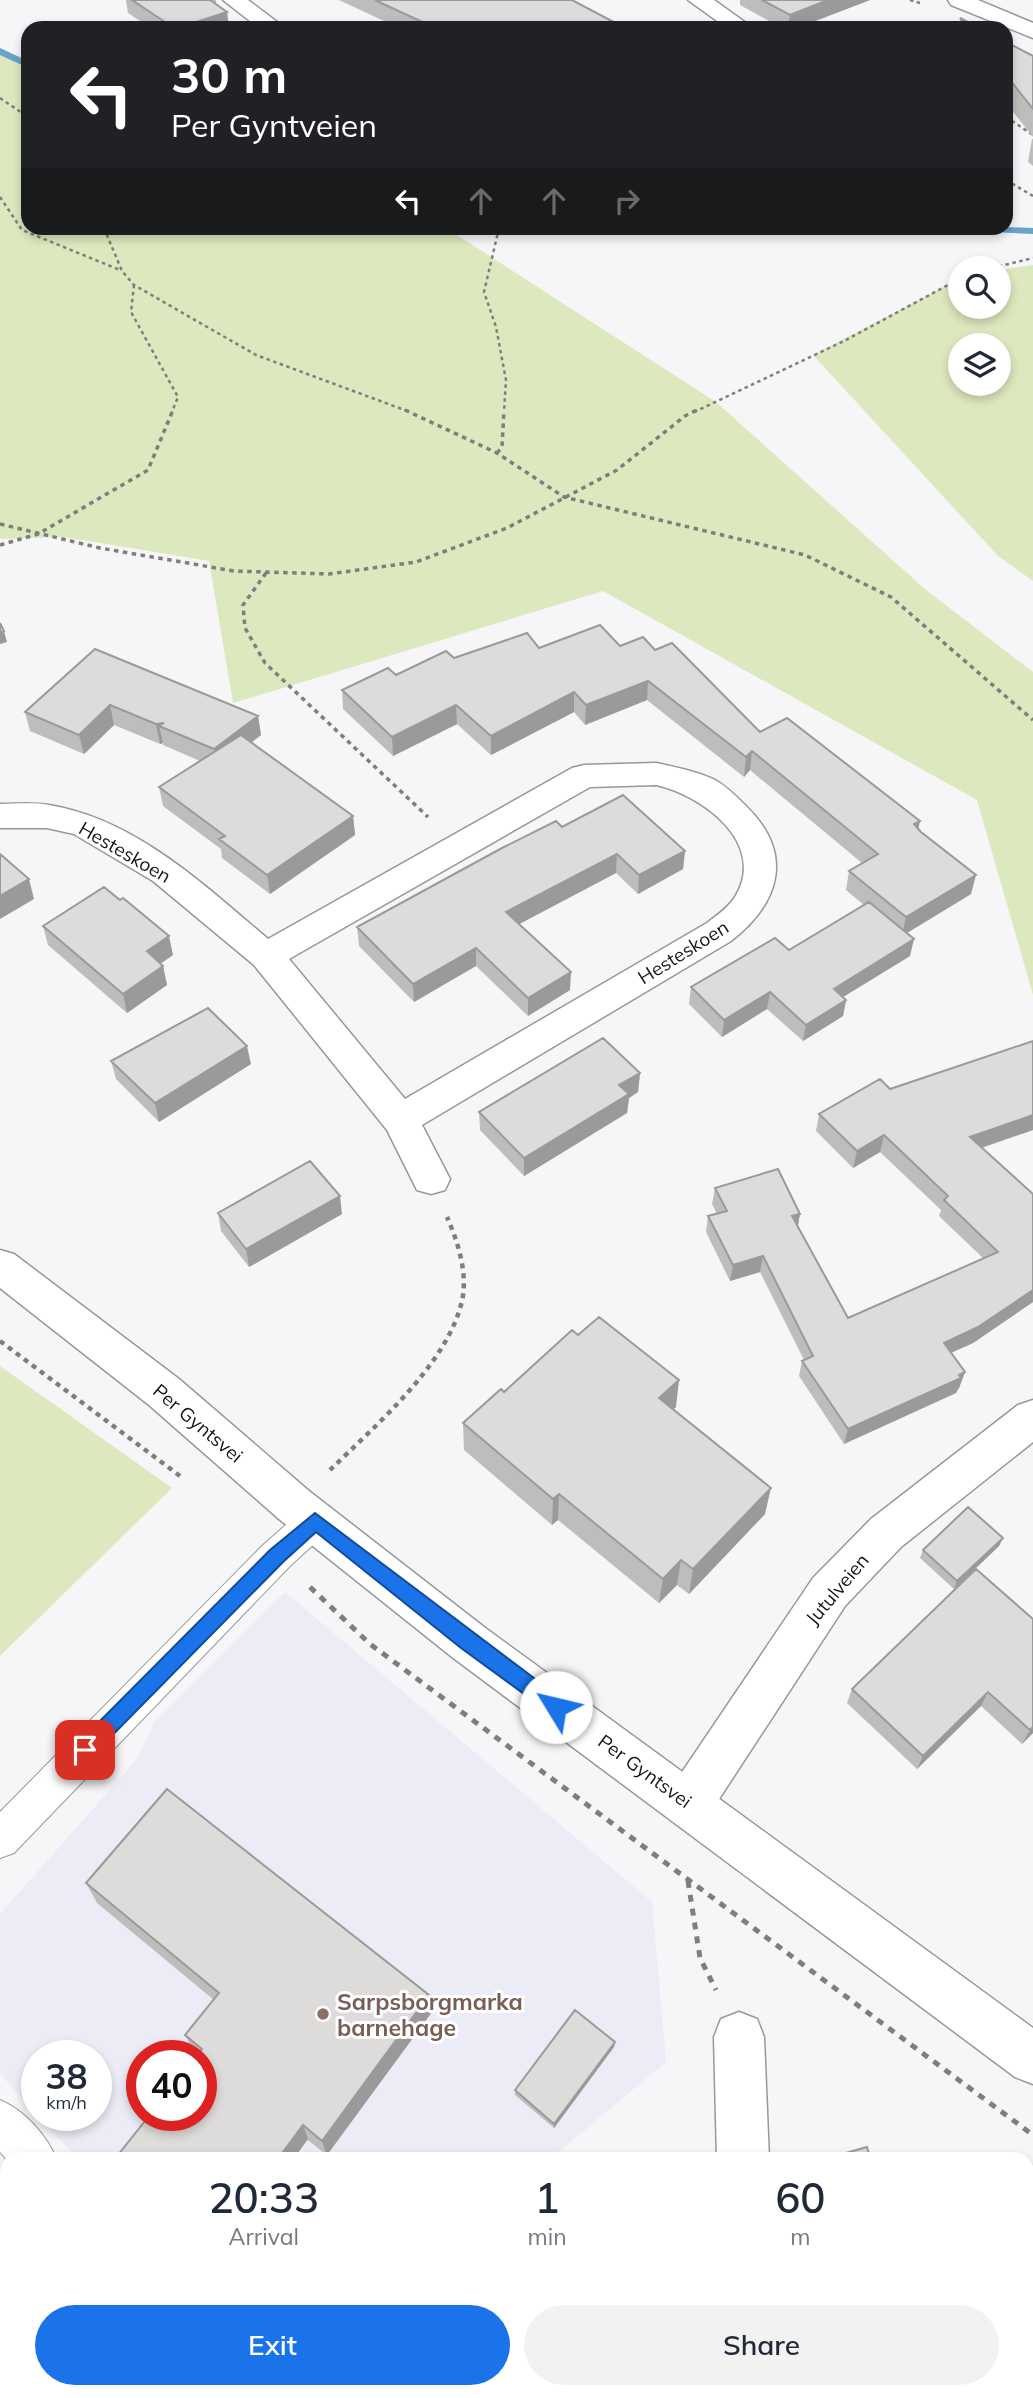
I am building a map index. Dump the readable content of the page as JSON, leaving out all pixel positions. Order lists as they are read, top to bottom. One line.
{"streets":{"street":["Hesteskoen","Per Gyntsvei","Jutulveien"]},"crossings":[["Per Gyntsvei","Jutulveien"]],"places":["Sarpsborgmarka barnehage"],"page":{"turn":["30 m","Per Gyntveien"],"speed":"38 km/h","limit":"40","eta":["20:33","Arrival","1","min","60","m"],"buttons":["Exit","Share"]}}
